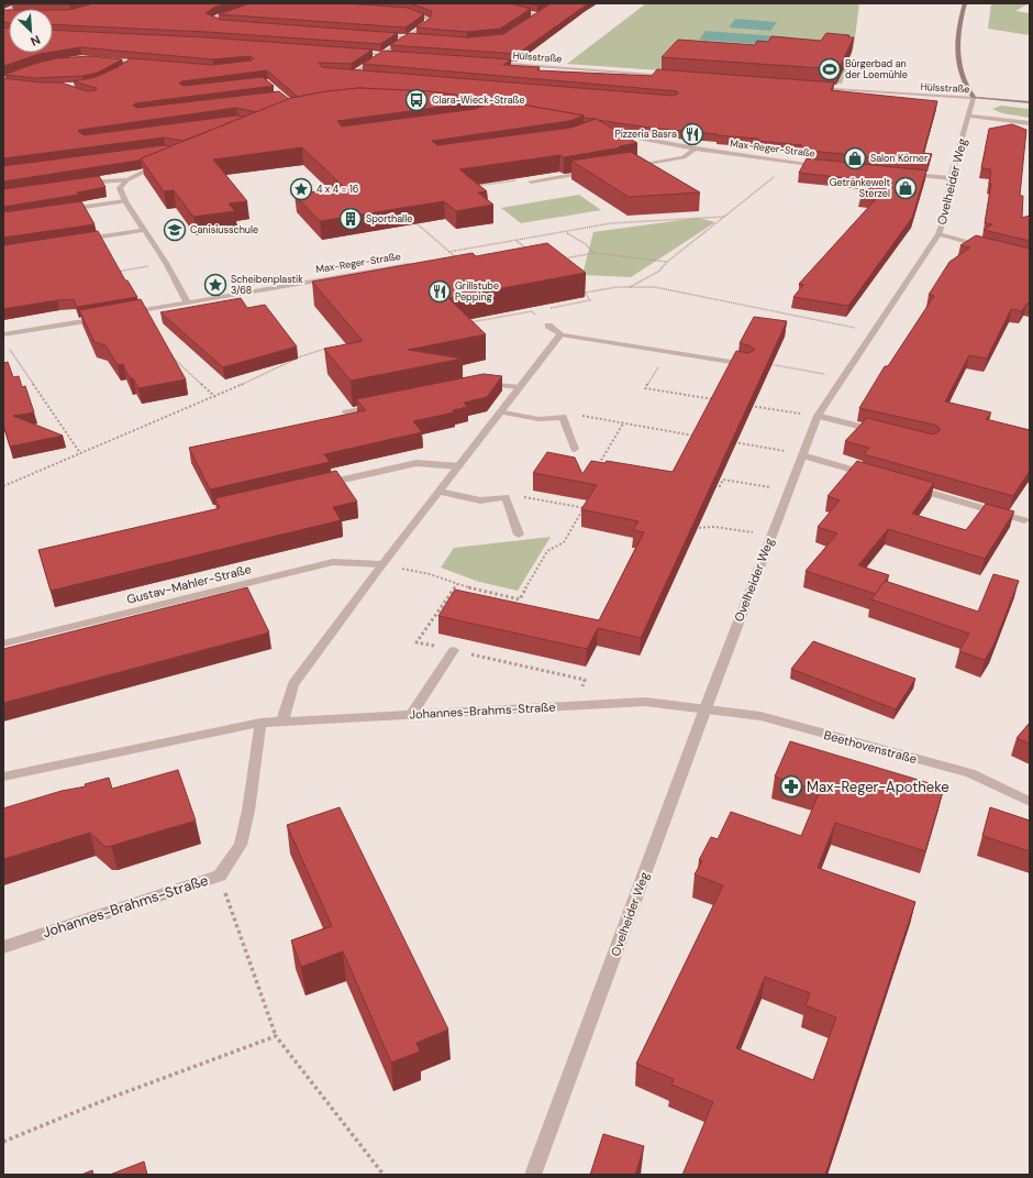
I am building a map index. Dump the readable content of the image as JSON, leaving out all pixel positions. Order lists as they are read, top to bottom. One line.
{"streets":{"main road":["Hülsstraße"],"street":["Max-Reger-Straße","Ovelheider Weg","Gustav-Mahler-Straße","Johannes-Brahms-Straße","Beethovenstraße"]},"crossings":[["Hülsstraße","Ovelheider Weg"],["Ovelheider Weg","Johannes-Brahms-Straße"],["Ovelheider Weg","Beethovenstraße"],["Johannes-Brahms-Straße","Beethovenstraße"]],"places":{"sports":["Bürgerbad an der Loemühle"],"bus stop":["Clara-Wieck-Straße"],"restaurant":["Pizzeria Basra","Grillstube Pepping"],"shop":["Salon Körner","Getränkewelt Sterzel"],"place":["4 x 4 = 16","Scheibenplastik 3/68"],"building":["Sporthalle"],"school or university":["Canisiusschule"],"pharmacy":["Max-Reger-Apotheke"]},"north":"bottom right"}
